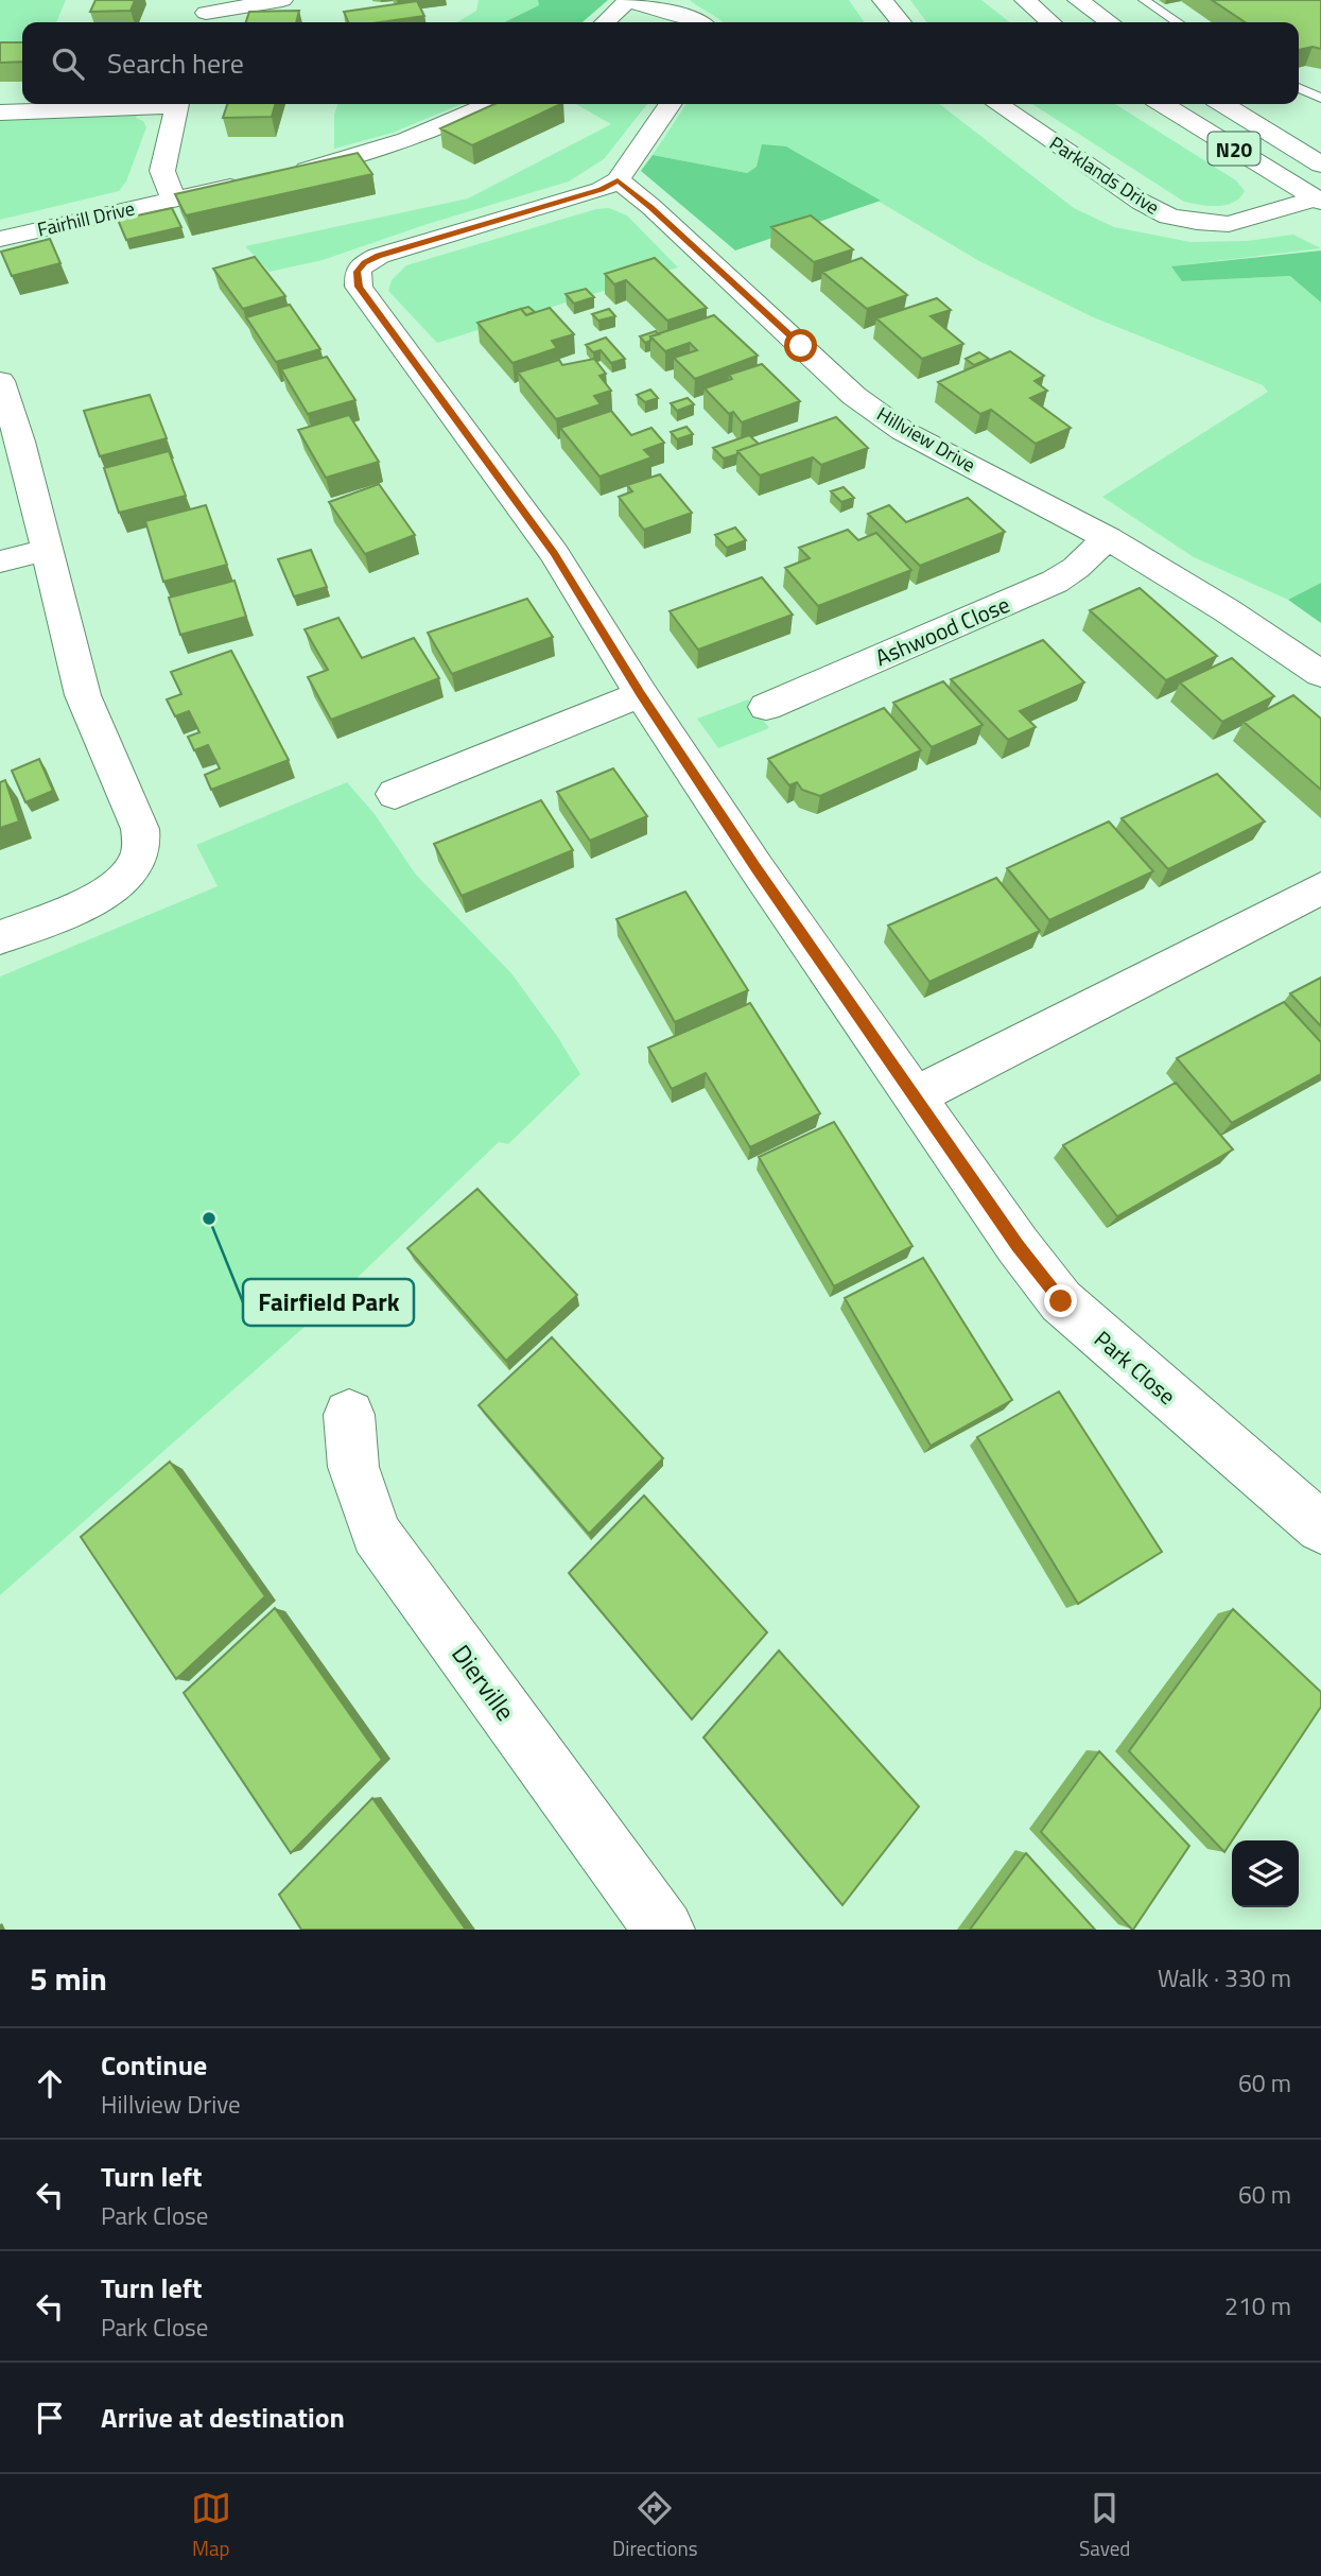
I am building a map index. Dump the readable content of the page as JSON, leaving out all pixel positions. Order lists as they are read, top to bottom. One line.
{"streets":{"main road":["N20","Parklands Drive","Fairhill Drive","Hillview Drive","Ashwood Close","Park Close","Dierville"]},"crossings":[["N20","Parklands Drive"],["Hillview Drive","Ashwood Close"],["Hillview Drive","Park Close"]],"places":["Fairfield Park"],"page":{"search":"Search here","heading":["5 min","Walk · 330 m"],"list":[["Continue","Hillview Drive","60 m"],["Turn left","Park Close","60 m"],["Turn left","Park Close","210 m"],"Arrive at destination"],"nav":["Map","Directions","Saved"]}}
